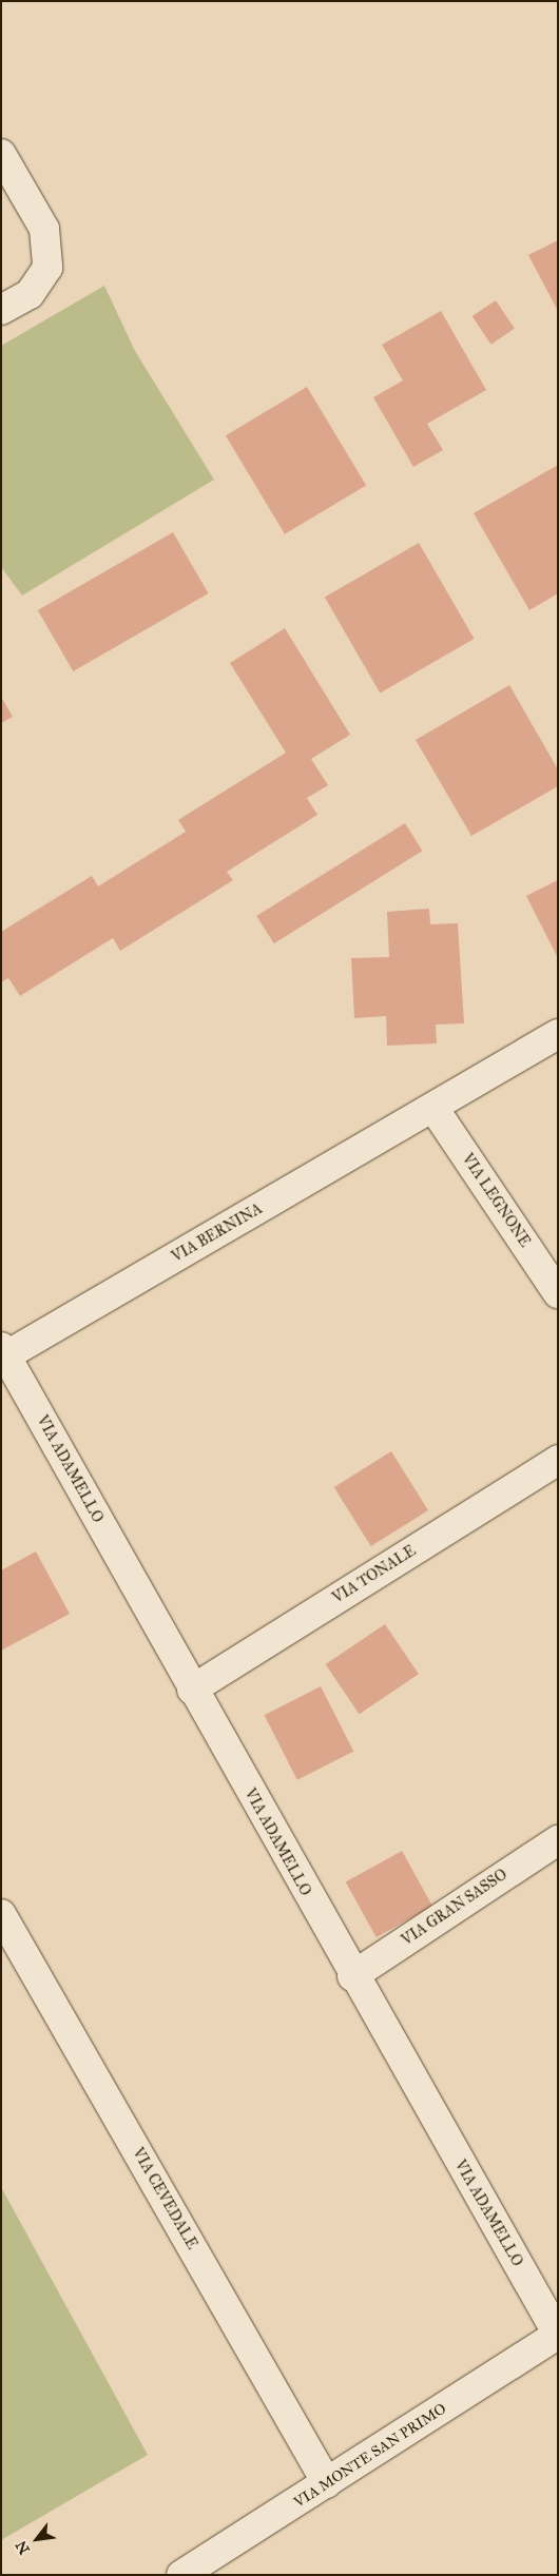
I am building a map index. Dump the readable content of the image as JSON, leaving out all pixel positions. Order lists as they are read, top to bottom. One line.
{"streets":{"street":["VIA LEGNONE","VIA BERNINA","VIA ADAMELLO","VIA TONALE","VIA GRAN SASSO","VIA CEVEDALE","VIA MONTE SAN PRIMO"]},"crossings":[["VIA LEGNONE","VIA BERNINA"],["VIA BERNINA","VIA ADAMELLO"],["VIA ADAMELLO","VIA TONALE"],["VIA ADAMELLO","VIA GRAN SASSO"],["VIA ADAMELLO","VIA MONTE SAN PRIMO"],["VIA CEVEDALE","VIA MONTE SAN PRIMO"]],"north":"bottom left"}
